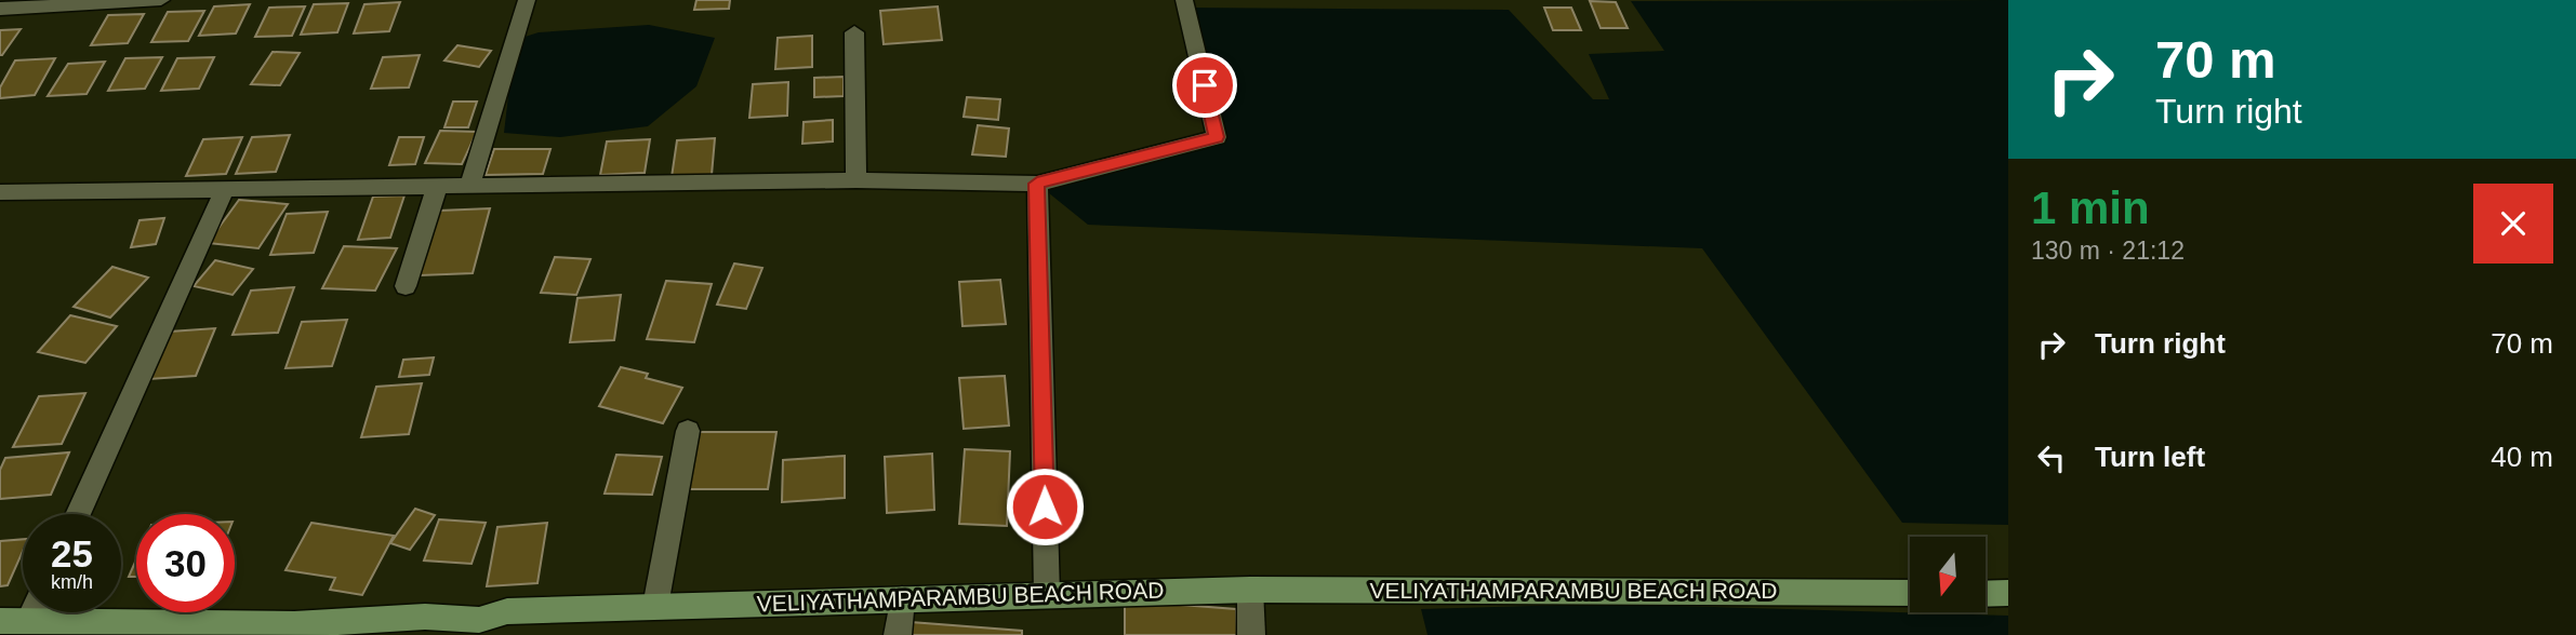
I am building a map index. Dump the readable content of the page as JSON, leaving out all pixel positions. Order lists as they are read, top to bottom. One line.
{"streets":{"main road":["VELIYATHAMPARAMBU BEACH ROAD"]},"north":"bottom","page":{"turn":["70 m","Turn right"],"heading":["1 min","130 m · 21:12"],"list":[{"name":"Turn right","value":"70 m"},{"name":"Turn left","value":"40 m"}],"speed":"25 km/h","limit":"30"}}
